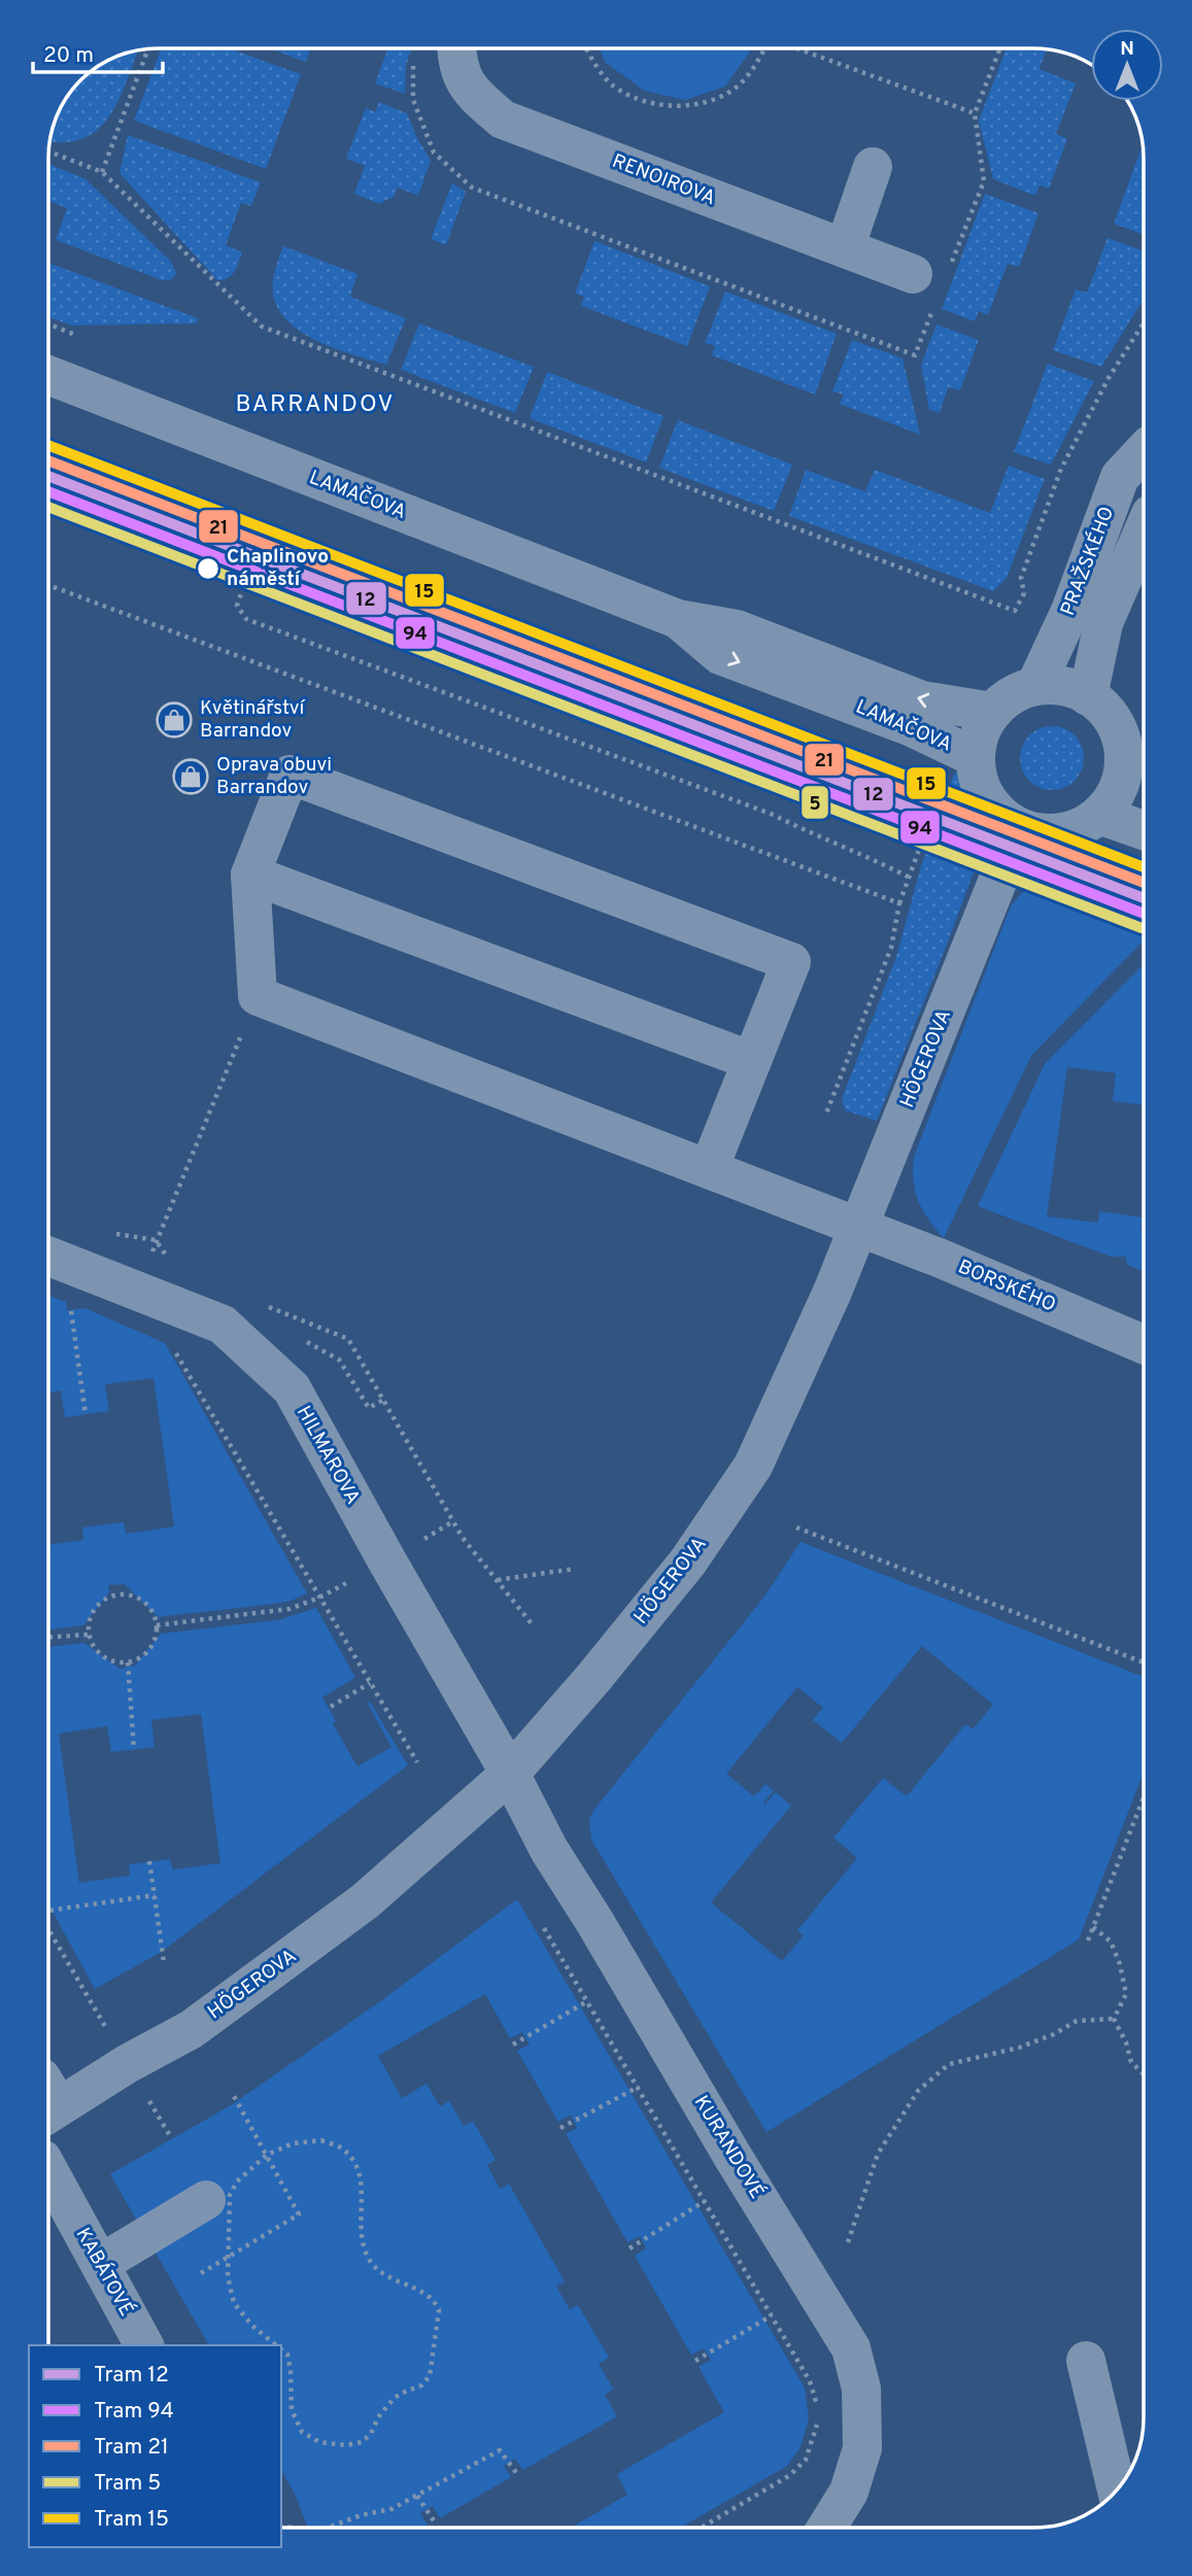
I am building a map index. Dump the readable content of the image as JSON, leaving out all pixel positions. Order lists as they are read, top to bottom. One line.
{"streets":{"street":["RENOIROVA","LAMAČOVA","PRAŽSKÉHO","HÖGEROVA","BORSKÉHO","HILMAROVA","KURANDOVÉ","KABÁTOVÉ"]},"crossings":[["LAMAČOVA","PRAŽSKÉHO"],["LAMAČOVA","HÖGEROVA"],["PRAŽSKÉHO","HÖGEROVA"],["HÖGEROVA","BORSKÉHO"],["HÖGEROVA","HILMAROVA"],["HÖGEROVA","KURANDOVÉ"],["HILMAROVA","KURANDOVÉ"]],"districts":["BARRANDOV"],"places":{"other":["Chaplinovo náměstí"],"shop":["Květinářství Barrandov","Oprava obuvi Barrandov"]},"lines":["tram line 15","tram line 21","tram line 12","tram line 94","tram line 5"],"legend":["Tram 12","Tram 94","Tram 21","Tram 5","Tram 15"],"scale_bar":"20 m","north":"top"}
